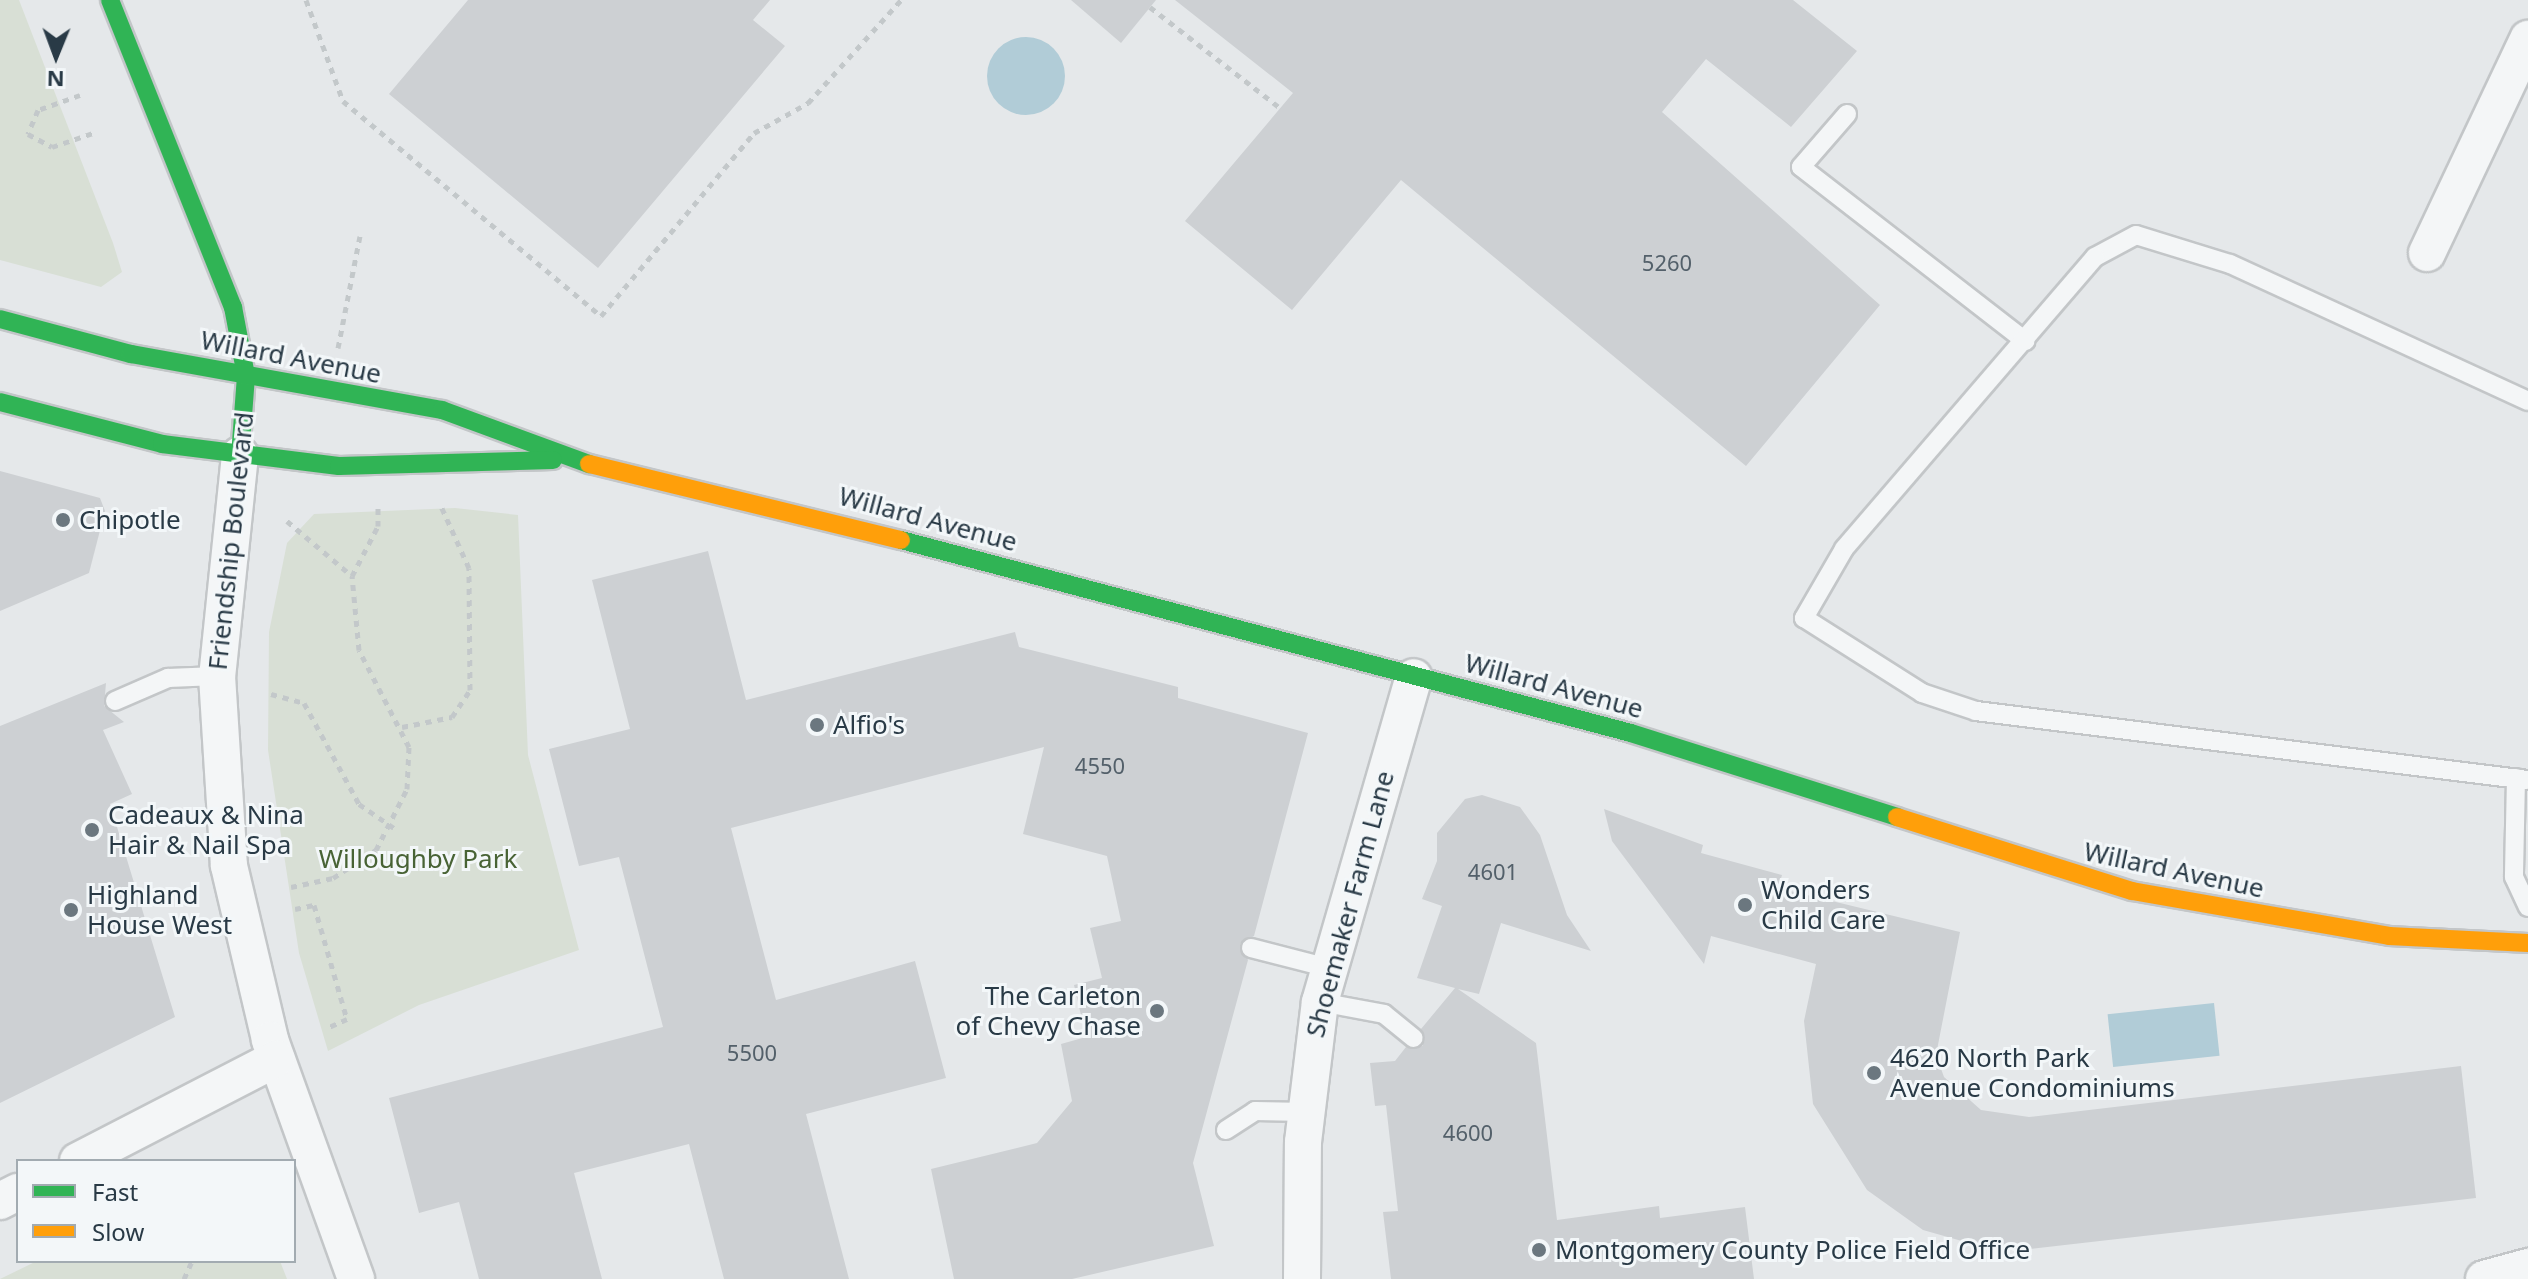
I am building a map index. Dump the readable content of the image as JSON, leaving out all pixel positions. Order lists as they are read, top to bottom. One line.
{"streets":{"street":["Willard Avenue","Friendship Boulevard","Shoemaker Farm Lane"]},"crossings":[["Willard Avenue","Friendship Boulevard"],["Willard Avenue","Shoemaker Farm Lane"]],"parks":["Willoughby Park"],"places":["Chipotle","Alfio's","Cadeaux & Nina Hair & Nail Spa","Wonders Child Care","Highland House West","The Carleton of Chevy Chase","4620 North Park Avenue Condominiums","Montgomery County Police Field Office"],"house_numbers":["5260","4550","4601","5500","4600"],"legend":["Fast","Slow"],"north":"bottom"}
